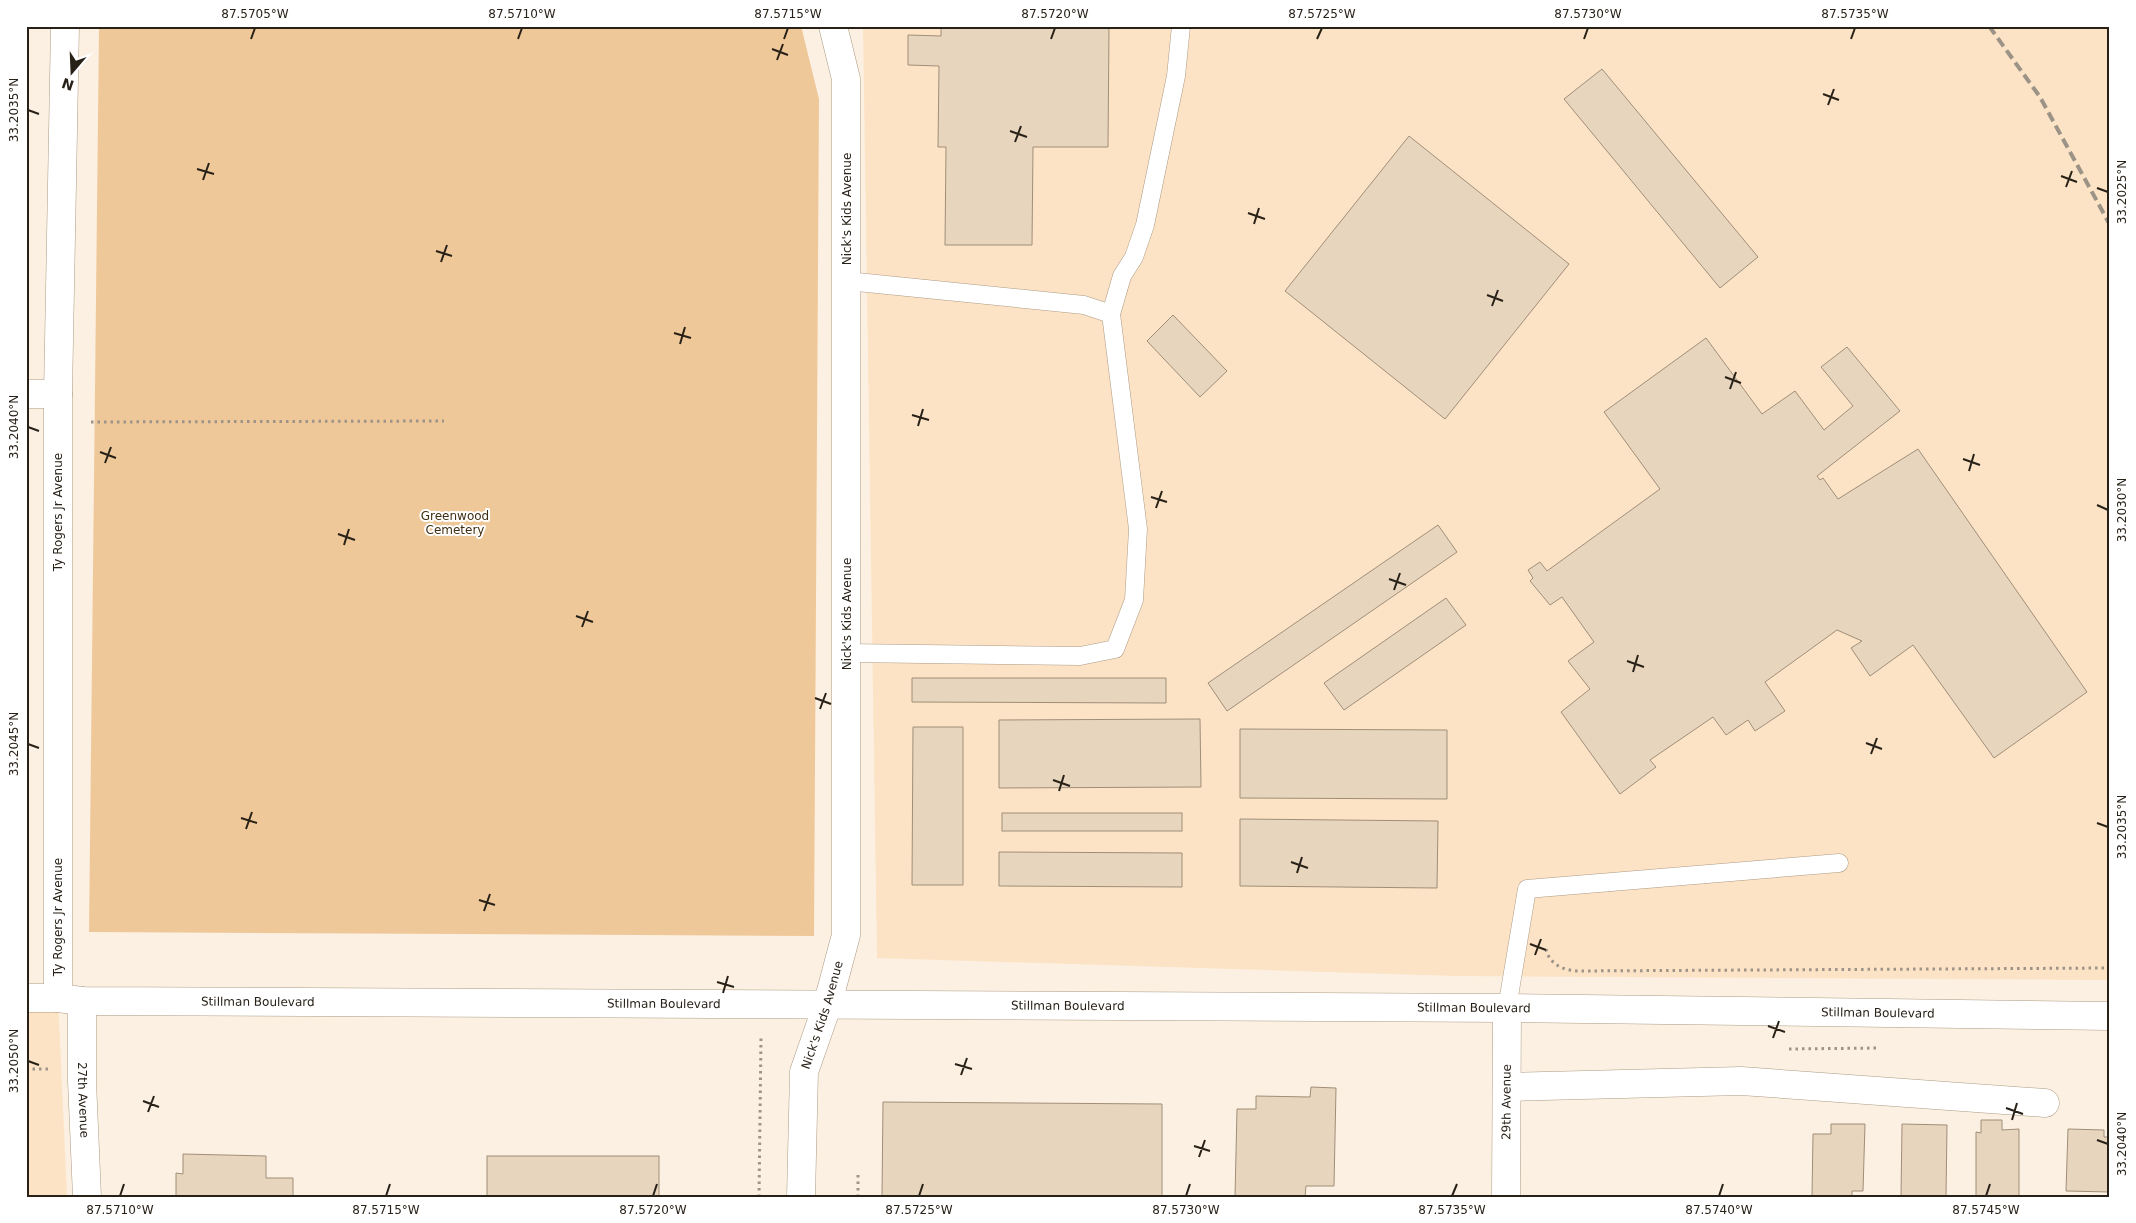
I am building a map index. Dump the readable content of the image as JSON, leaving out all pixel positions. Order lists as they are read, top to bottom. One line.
{"streets":{"street":["Nick's Kids Avenue","Ty Rogers Jr Avenue","Stillman Boulevard","27th Avenue","29th Avenue"]},"crossings":[["Nick's Kids Avenue","Stillman Boulevard"],["Ty Rogers Jr Avenue","Stillman Boulevard"],["Ty Rogers Jr Avenue","27th Avenue"],["Stillman Boulevard","27th Avenue"],["Stillman Boulevard","29th Avenue"]],"parks":["Greenwood Cemetery"],"north":"bottom","coordinates":["87.5705°W","87.5710°W","87.5715°W","87.5720°W","87.5725°W","87.5730°W","87.5735°W","33.2035°N","33.2025°N","33.2040°N","33.2030°N","33.2045°N","33.2050°N","87.5740°W","87.5745°W"]}
